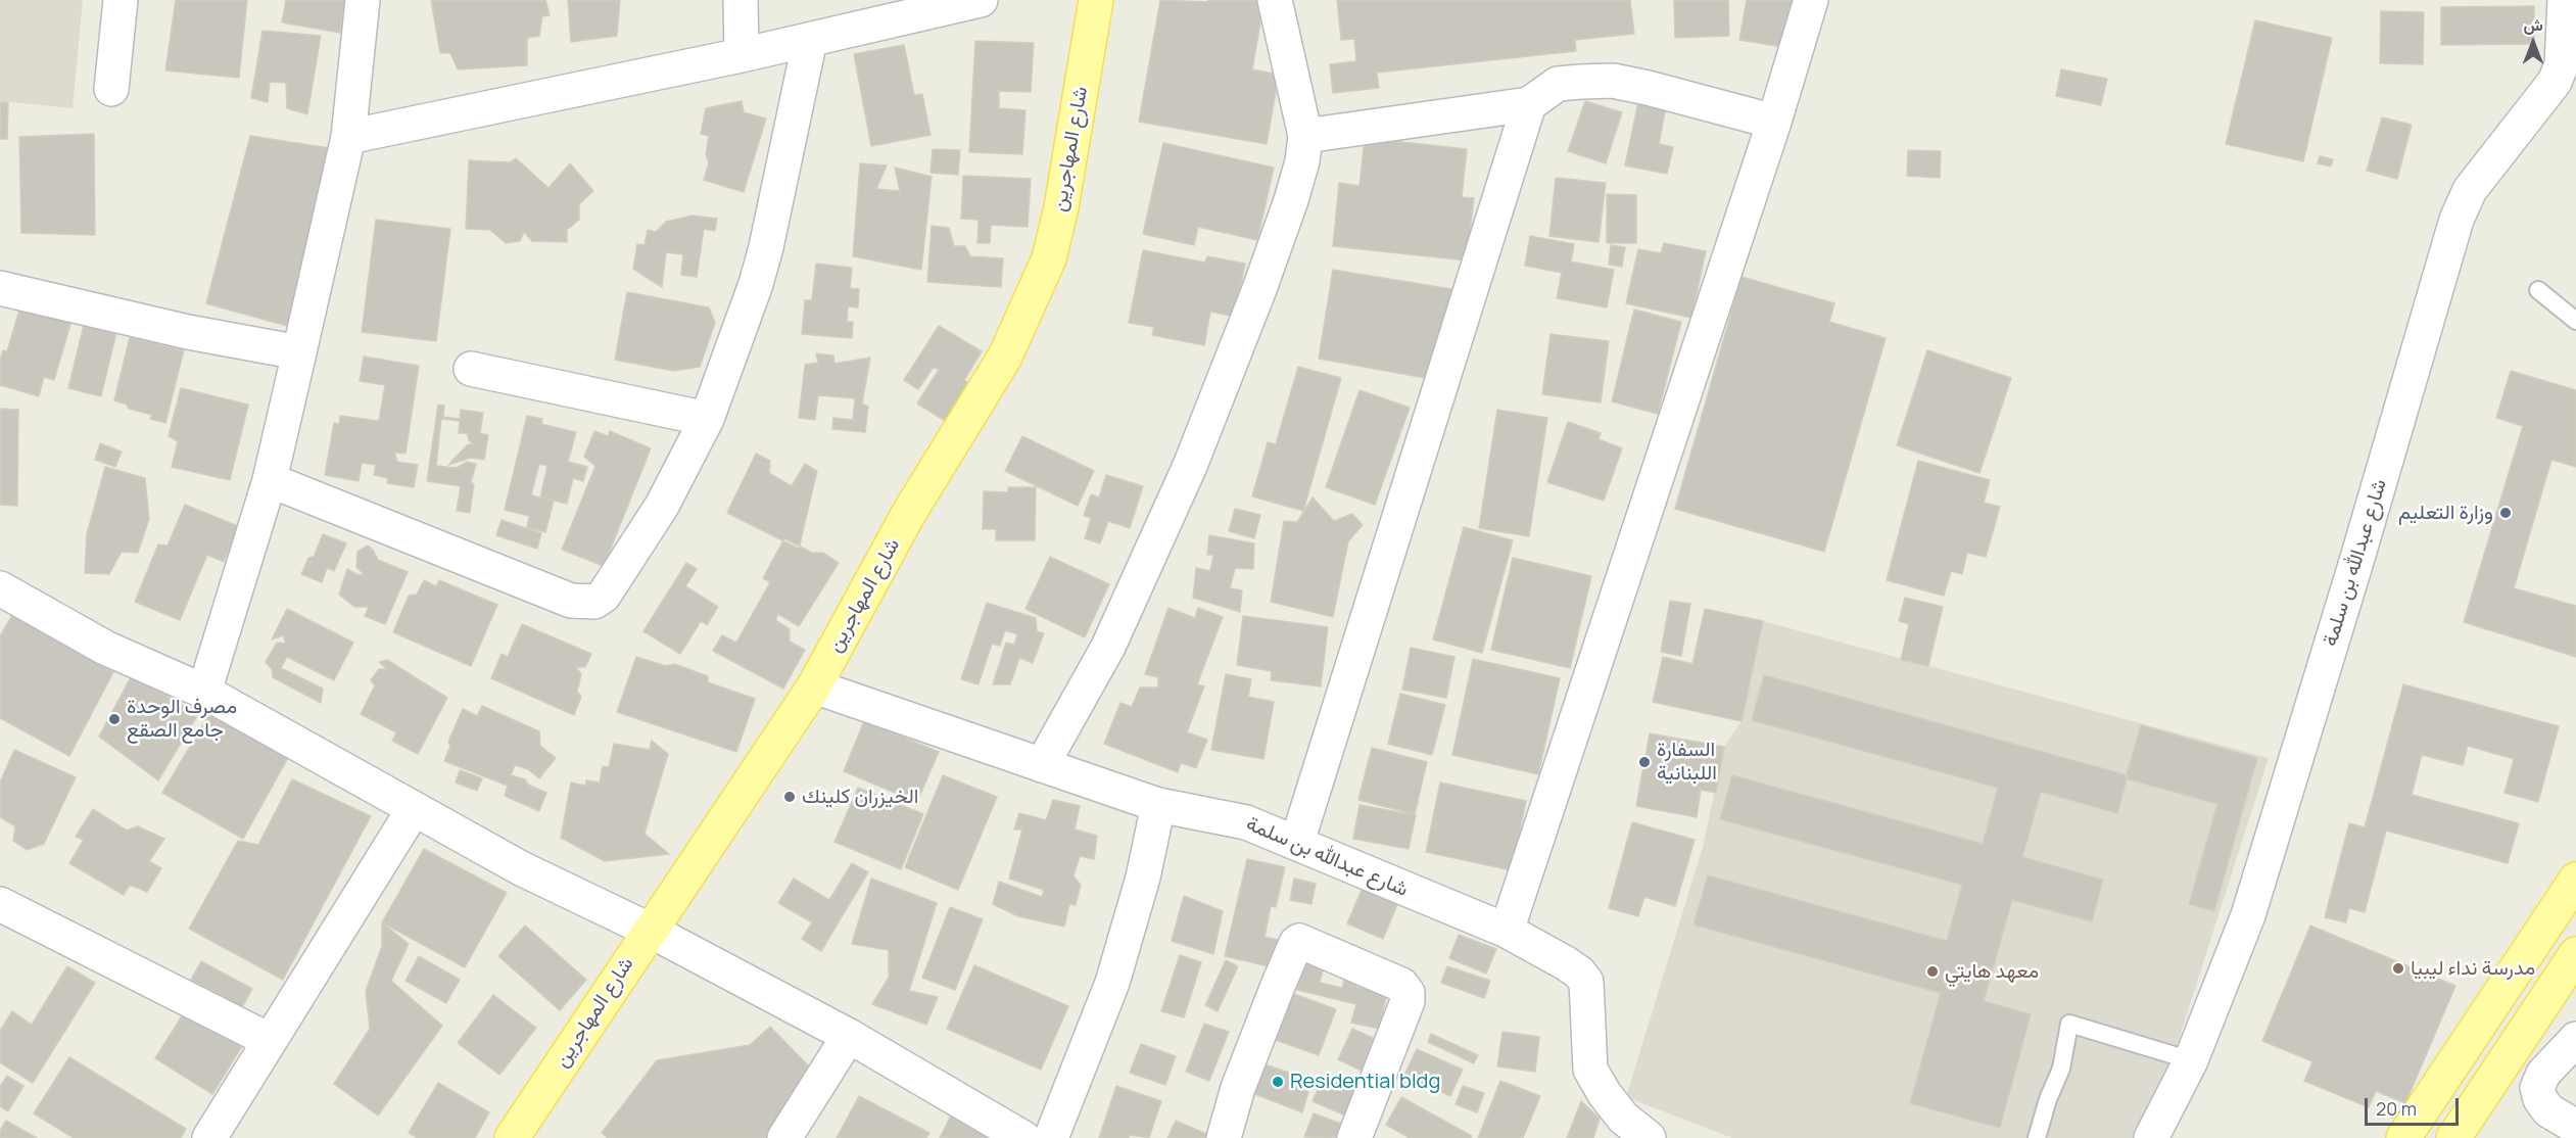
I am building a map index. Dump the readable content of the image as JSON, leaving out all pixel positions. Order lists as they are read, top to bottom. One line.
{"streets":{"main road":["شارع المهاجرين"],"street":["شارع عبدالله بن سلمة"]},"crossings":[["شارع المهاجرين","شارع عبدالله بن سلمة"]],"places":["وزارة التعليم","مصرف الوحدة جامع الصقع","السفارة اللبنانية","الخيزران كلينك","مدرسة نداء ليبيا","معهد هايتي","Residential bldg"],"scale_bar":"20 m","north":"top"}
